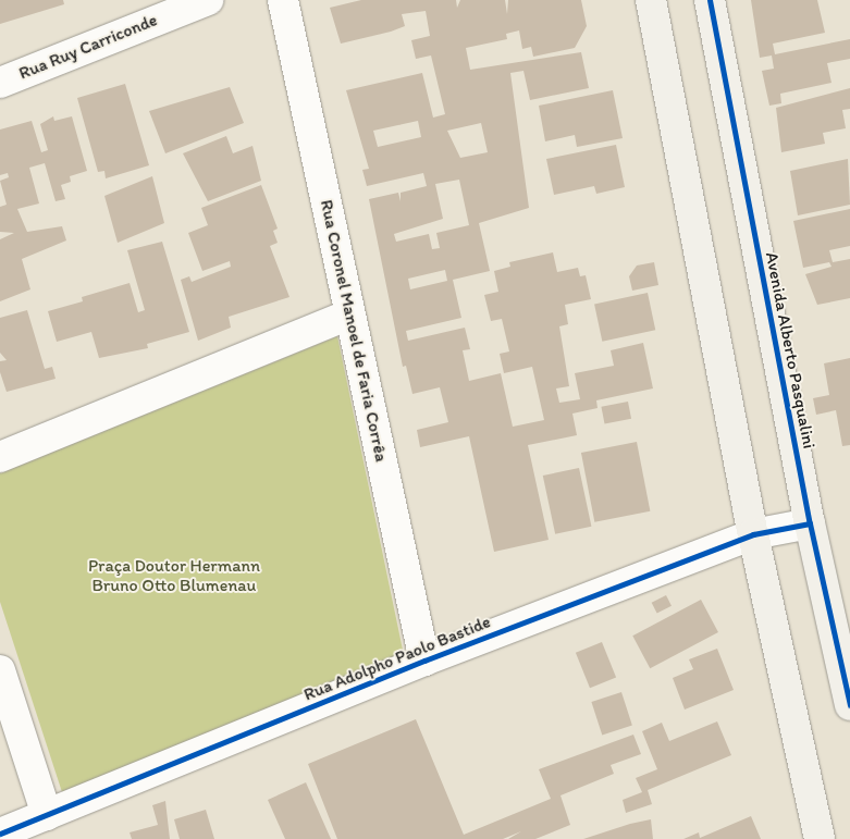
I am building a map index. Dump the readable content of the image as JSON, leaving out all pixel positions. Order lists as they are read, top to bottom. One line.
{"streets":{"main road":["Avenida Alberto Pasqualini"],"street":["Rua Ruy Carriconde","Rua Coronel Manoel de Faria Corrêa","Rua Adolpho Paolo Bastide"]},"crossings":[["Rua Coronel Manoel de Faria Corrêa","Rua Adolpho Paolo Bastide"],["Avenida Alberto Pasqualini","Rua Adolpho Paolo Bastide"]],"parks":["Praça Doutor Hermann Bruno Otto Blumenau"]}
